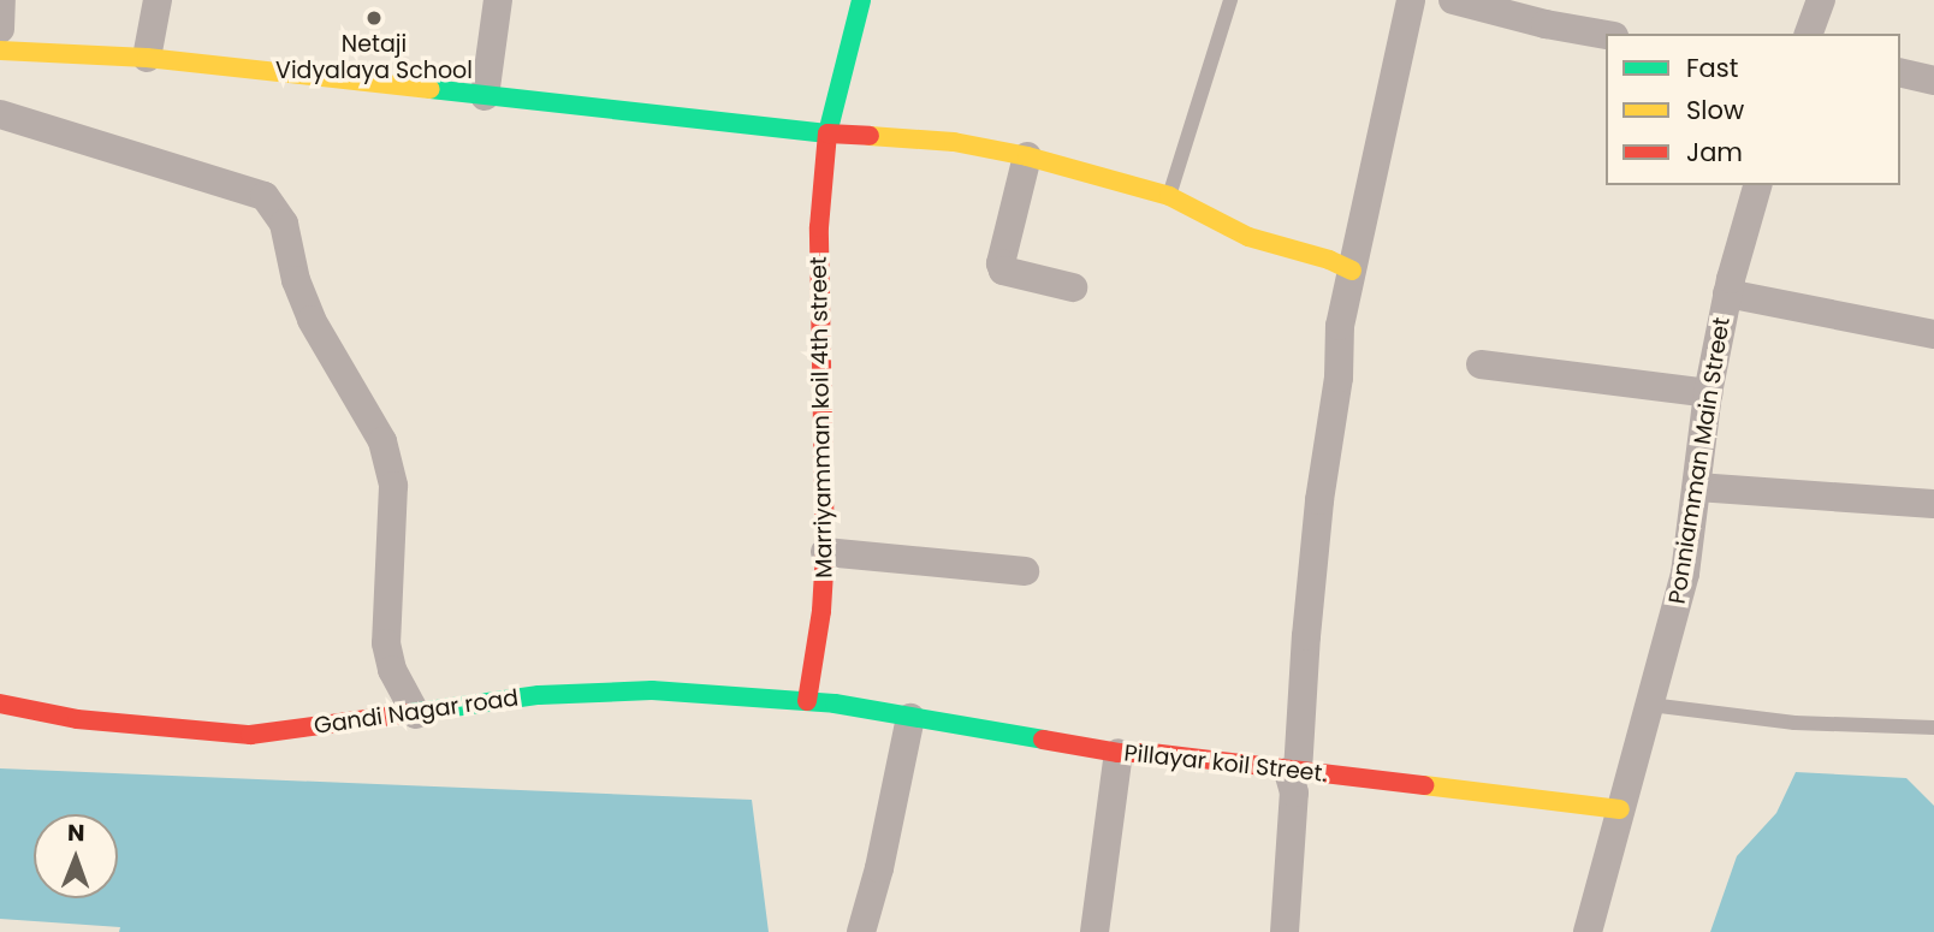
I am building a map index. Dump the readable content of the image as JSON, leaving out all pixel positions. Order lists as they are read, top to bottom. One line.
{"streets":{"street":["Marriyamman koil 4th street","Ponniamman Main Street","Gandi Nagar road","Pillayar koil Street."]},"crossings":[["Marriyamman koil 4th street","Gandi Nagar road"],["Ponniamman Main Street","Pillayar koil Street."],["Gandi Nagar road","Pillayar koil Street."]],"places":["Netaji Vidyalaya School"],"legend":["Fast","Slow","Jam"],"north":"top"}
